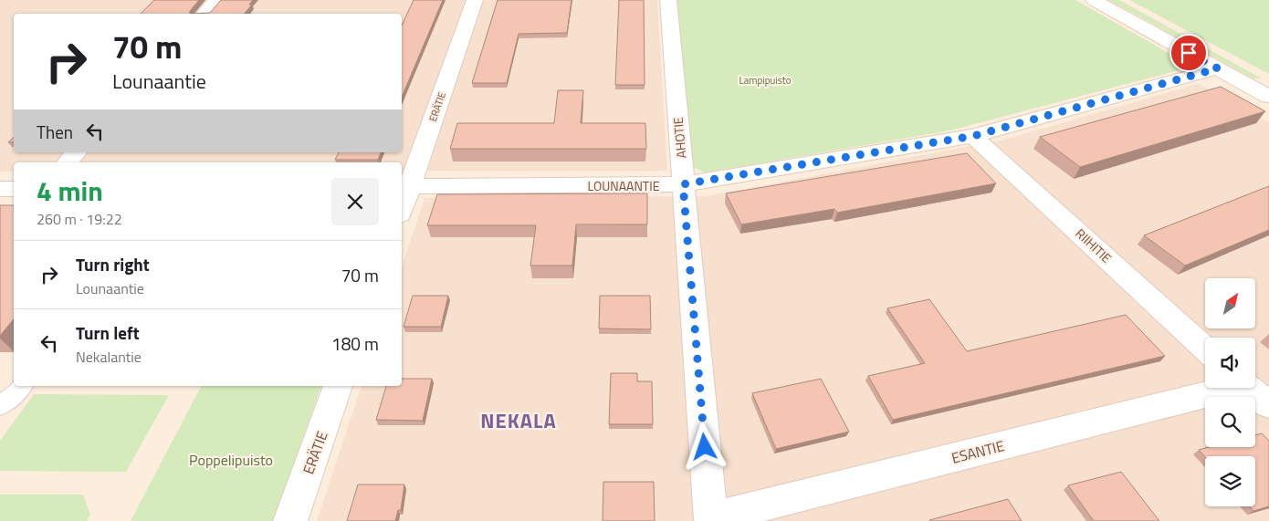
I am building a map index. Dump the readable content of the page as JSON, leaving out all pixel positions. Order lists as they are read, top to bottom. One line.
{"streets":{"street":["ERÄTIE","AHOTIE","LOUNAANTIE","RIIHITIE","ESANTIE"]},"crossings":[["ERÄTIE","LOUNAANTIE"],["AHOTIE","LOUNAANTIE"],["AHOTIE","ESANTIE"],["LOUNAANTIE","RIIHITIE"]],"districts":["NEKALA"],"parks":["Lampipuisto","Poppelipuisto"],"north":"top right","page":{"turn":["70 m","Lounaantie"],"then":"Then","heading":["4 min","260 m · 19:22"],"list":[{"name":"Turn right","note":"Lounaantie","value":"70 m"},{"name":"Turn left","note":"Nekalantie","value":"180 m"}]}}
